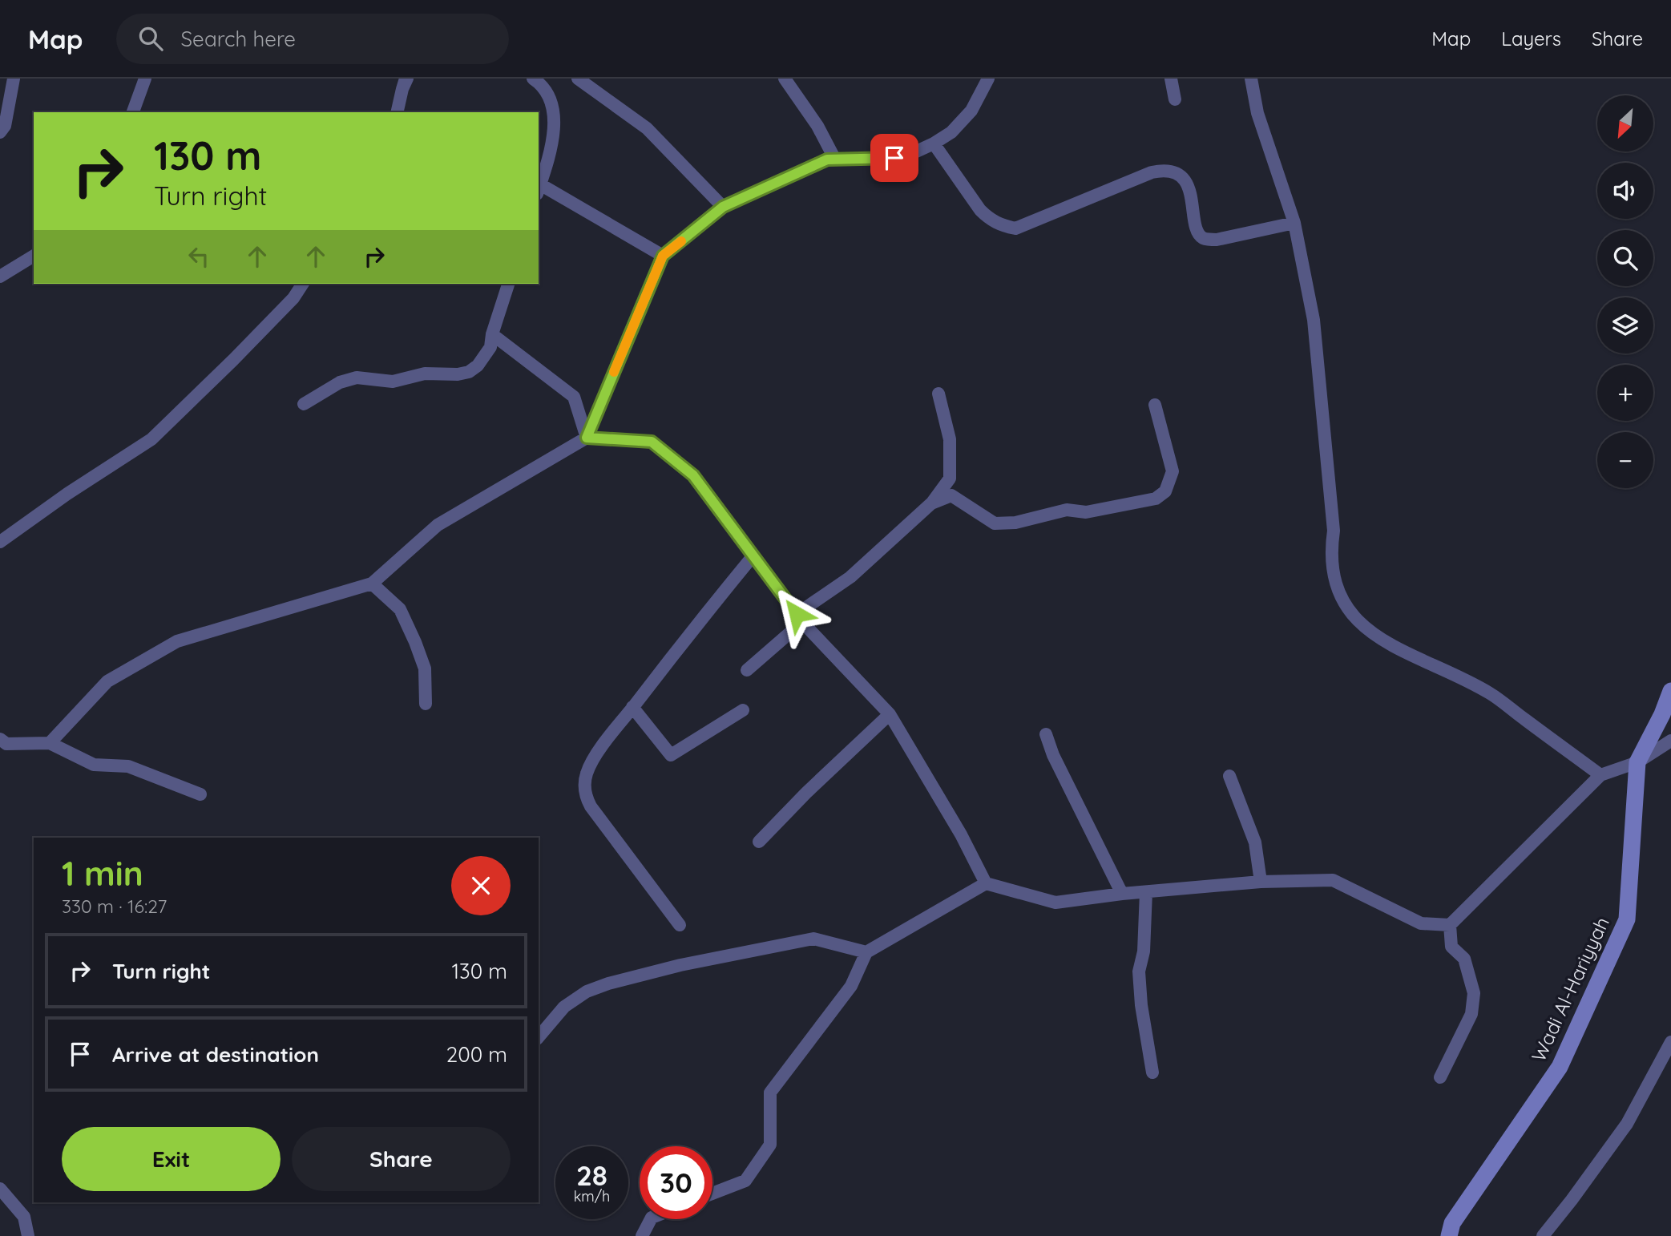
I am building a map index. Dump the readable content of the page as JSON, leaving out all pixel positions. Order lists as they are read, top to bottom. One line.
{"streets":{"main road":["Wadi Al-Hariyyah"]},"north":"bottom left","page":{"header":"Map","search":"Search here","nav":["Map","Layers","Share"],"map_buttons":["+","−"],"turn":["130 m","Turn right"],"heading":["1 min","330 m · 16:27"],"list":[{"name":"Turn right","value":"130 m"},{"name":"Arrive at destination","value":"200 m"}],"buttons":["Exit","Share"],"speed":"28 km/h","limit":"30"}}
